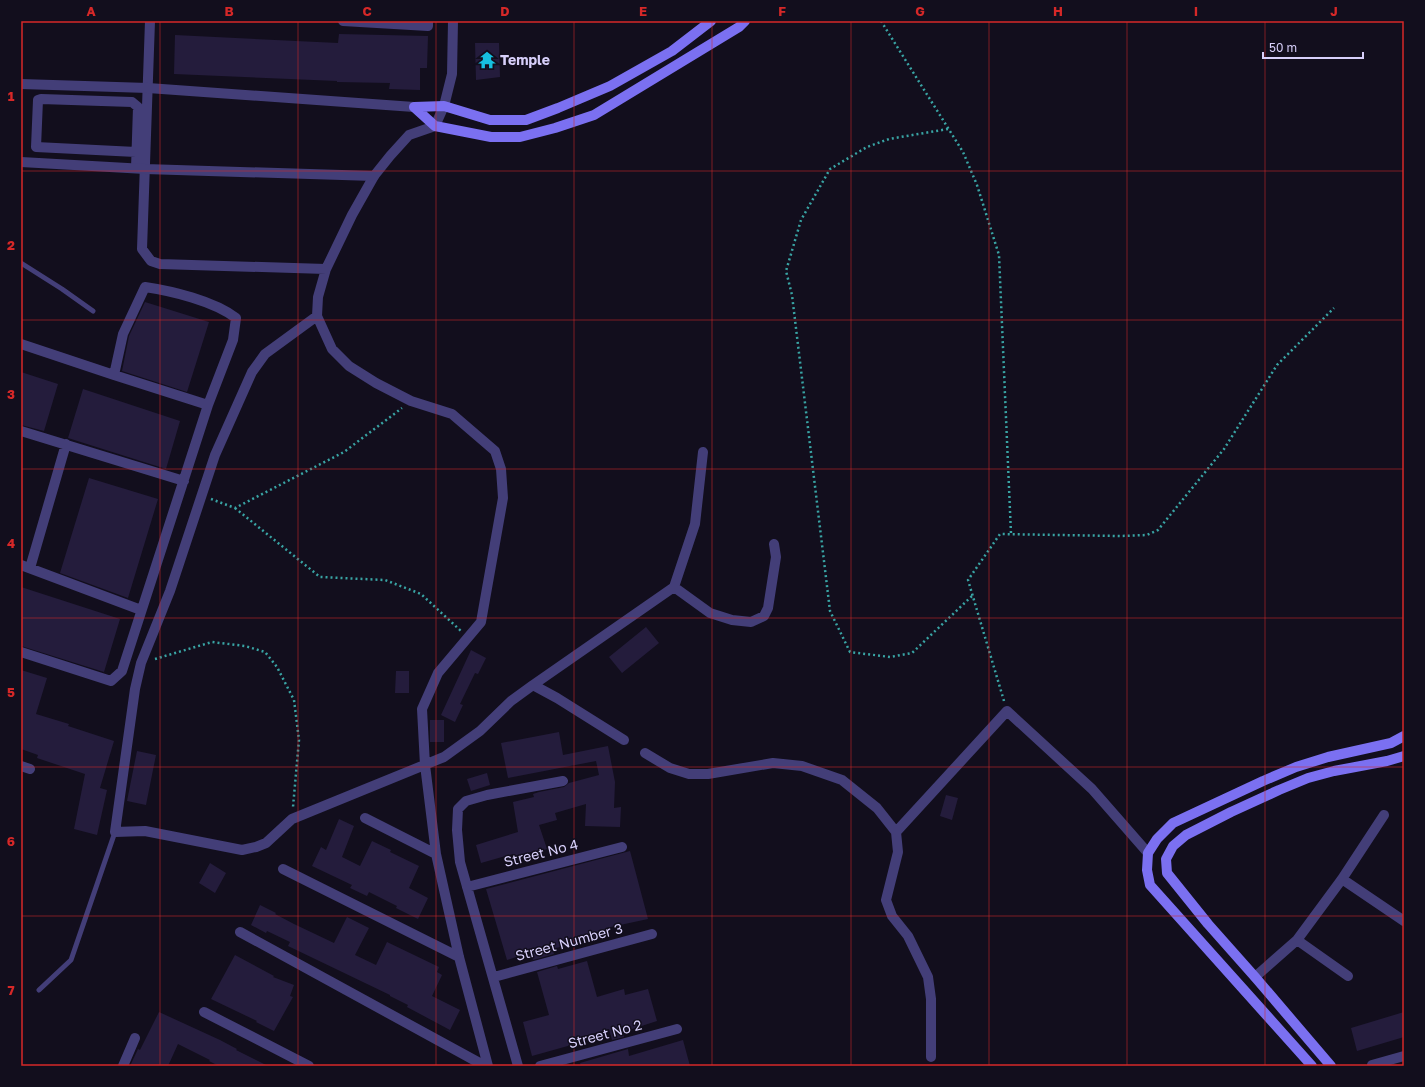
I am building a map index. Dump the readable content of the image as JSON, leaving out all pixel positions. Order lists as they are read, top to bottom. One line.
{"streets":{"street":["Street No 4","Street Number 3","Street No 2"]},"places":{"temple":["Temple"]},"scale_bar":"50 m","grid":{"columns":["A","B","C","D","E","F","G","H","I","J"],"rows":["1","2","3","4","5","6","7"]}}
